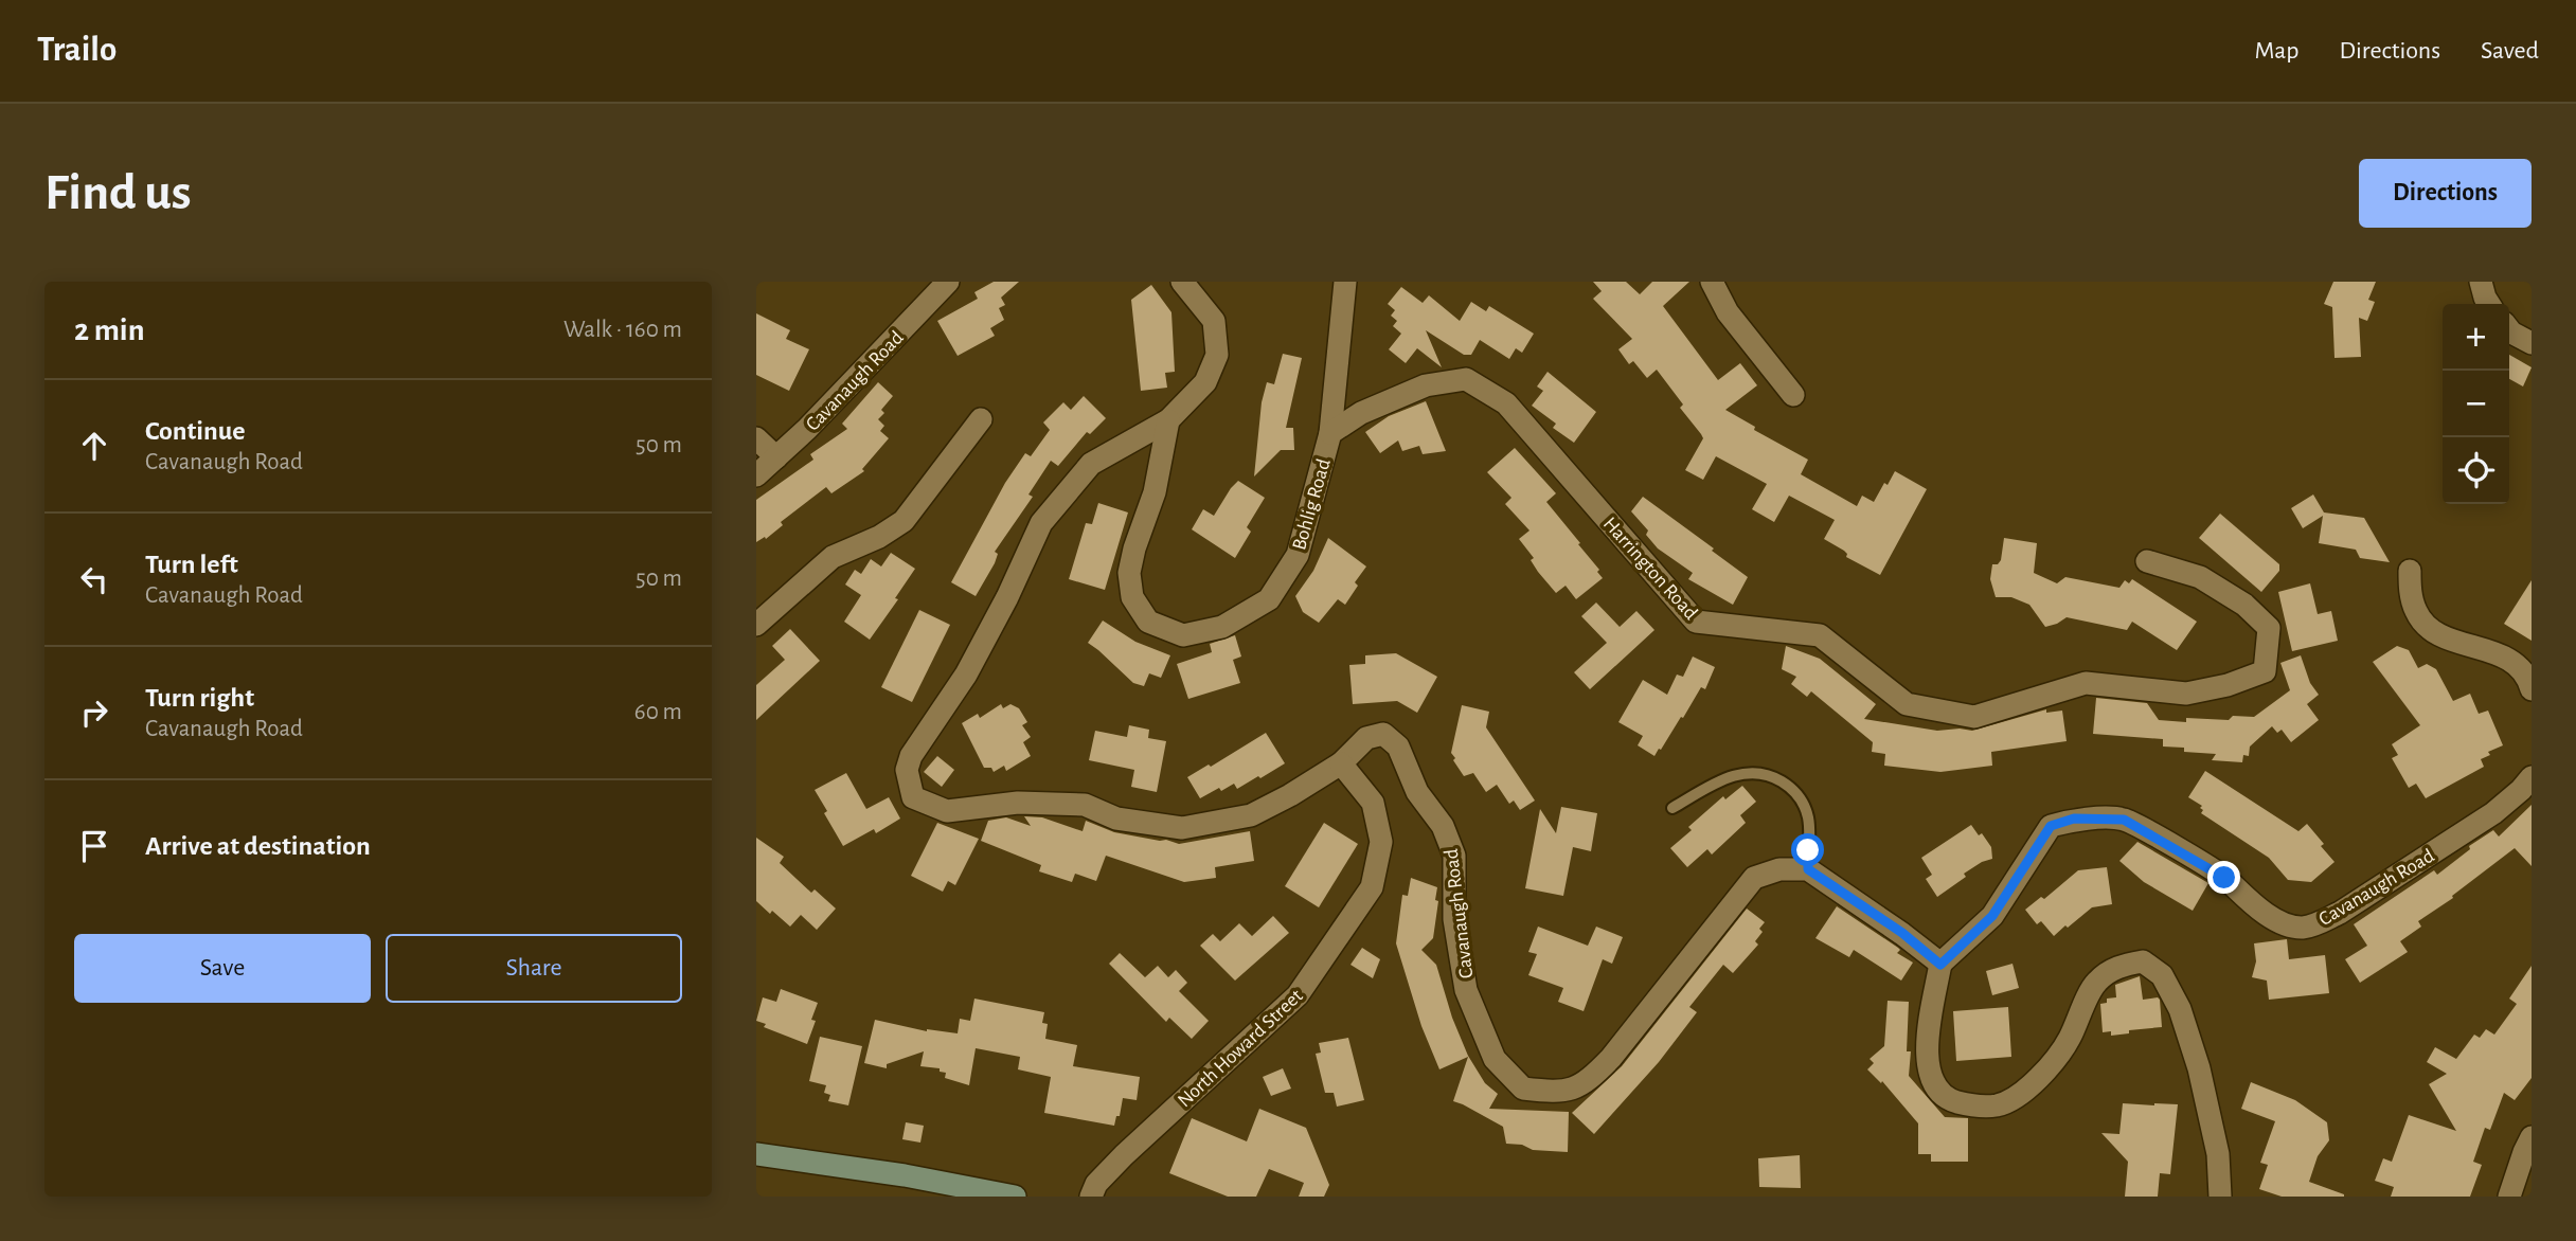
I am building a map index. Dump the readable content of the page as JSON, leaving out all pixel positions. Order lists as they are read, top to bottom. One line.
{"streets":{"street":["Cavanaugh Road","Bohlig Road","Harrington Road","North Howard Street"]},"crossings":[["Cavanaugh Road","Bohlig Road"],["Cavanaugh Road","North Howard Street"],["Bohlig Road","Harrington Road"]],"page":{"header":"Trailo","nav":["Map","Directions","Saved"],"buttons":["Directions",["Save","Share"]],"title":"Find us","heading":["2 min","Walk · 160 m"],"map_buttons":["+","−"],"list":[["Continue","Cavanaugh Road","50 m"],["Turn left","Cavanaugh Road","50 m"],["Turn right","Cavanaugh Road","60 m"],"Arrive at destination"]}}
